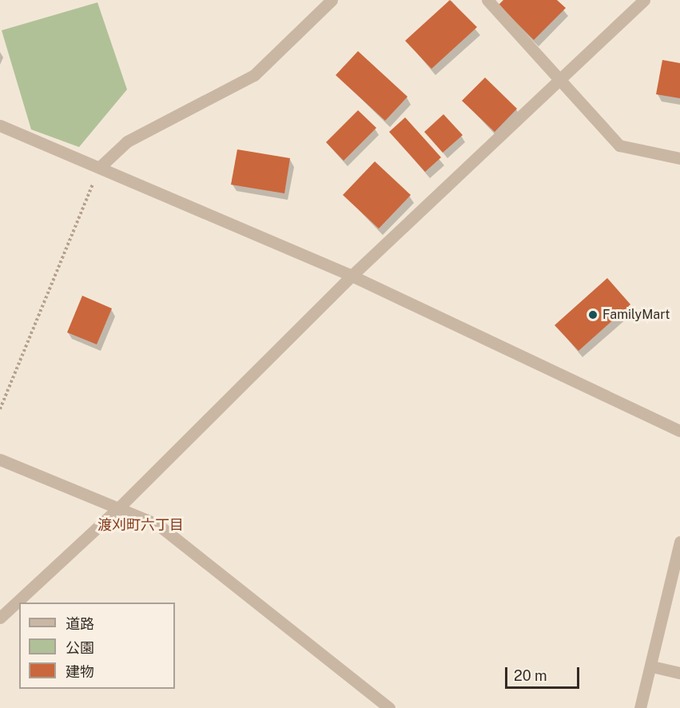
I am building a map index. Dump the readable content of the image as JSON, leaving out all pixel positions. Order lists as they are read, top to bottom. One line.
{"districts":["渡刈町六丁目"],"places":["FamilyMart"],"legend":["道路","公園","建物"],"scale_bar":"20 m"}
